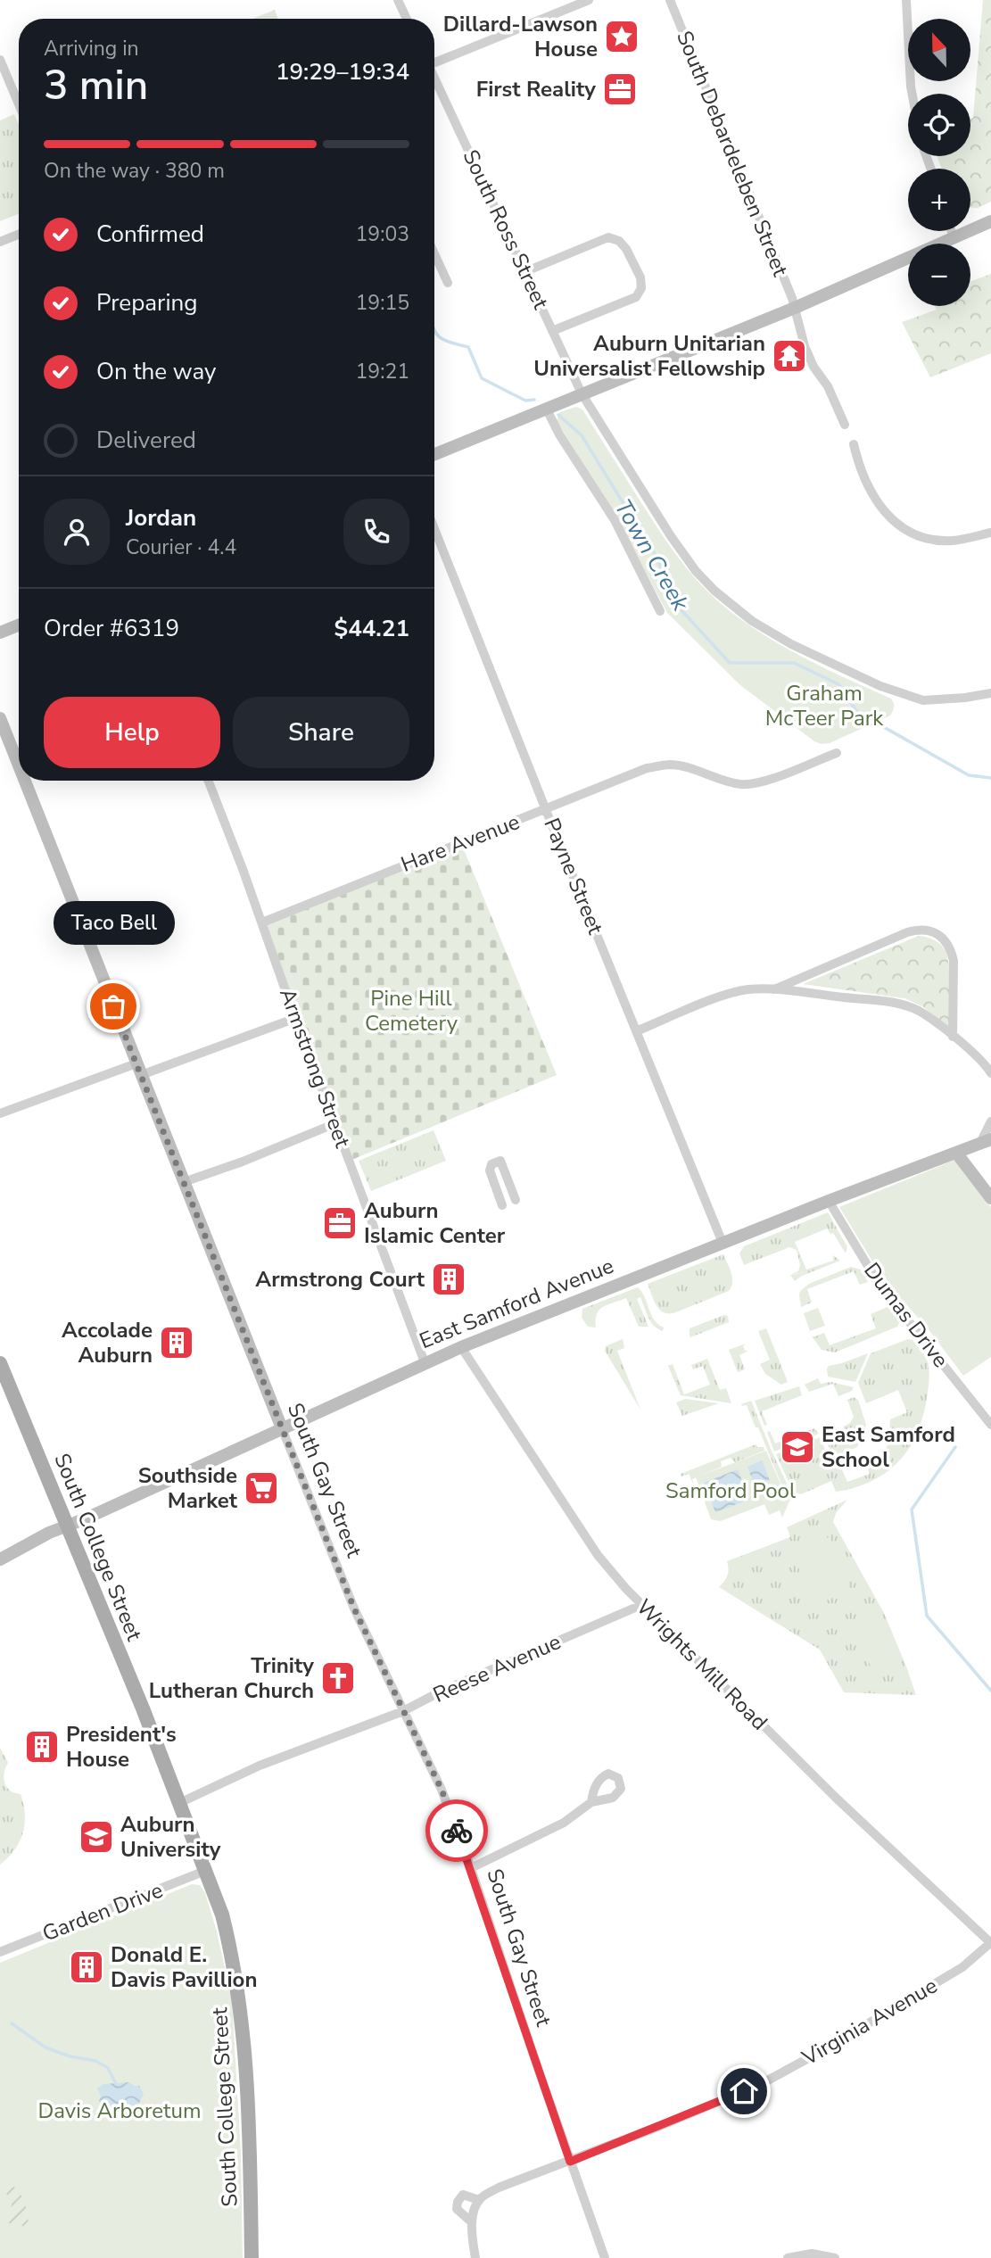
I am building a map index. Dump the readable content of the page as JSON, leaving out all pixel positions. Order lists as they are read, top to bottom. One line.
{"streets":{"main road":["South College Street"],"street":["South Debardeleben Street","South Ross Street","Hare Avenue","Payne Street","Armstrong Street","East Samford Avenue","Dumas Drive","South Gay Street","Wrights Mill Road","Reese Avenue","Garden Drive","Virginia Avenue"]},"crossings":[["Hare Avenue","Payne Street"],["Hare Avenue","Armstrong Street"],["Payne Street","East Samford Avenue"],["Armstrong Street","East Samford Avenue"],["East Samford Avenue","Dumas Drive"],["East Samford Avenue","South Gay Street"],["East Samford Avenue","South College Street"],["East Samford Avenue","Wrights Mill Road"],["South Gay Street","Reese Avenue"],["South Gay Street","Virginia Avenue"],["South College Street","Reese Avenue"],["South College Street","Garden Drive"],["Wrights Mill Road","Reese Avenue"],["Wrights Mill Road","Virginia Avenue"]],"water":["Town Creek"],"parks":["Graham McTeer Park","Pine Hill Cemetery","Samford Pool","Davis Arboretum"],"places":{"place":["Dillard-Lawson House"],"office":["First Reality","Auburn Islamic Center"],"temple":["Auburn Unitarian Universalist Fellowship"],"other":["Taco Bell"],"building":["Armstrong Court","Accolade Auburn","President's House","Donald E. Davis Pavillion"],"school or university":["East Samford School","Auburn University"],"supermarket":["Southside Market"],"church":["Trinity Lutheran Church"]},"north":"top","page":{"map_buttons":["+","−"],"heading":["3 min","Arriving in","19:29–19:34"],"panel":["Jordan","Courier · 4.4","Order #6319","$44.21"],"bar":"On the way · 380 m","list":[["Confirmed","19:03"],["Preparing","19:15"],["On the way","19:21"],"Delivered"],"buttons":["Help","Share"],"bubble":"Taco Bell"}}
